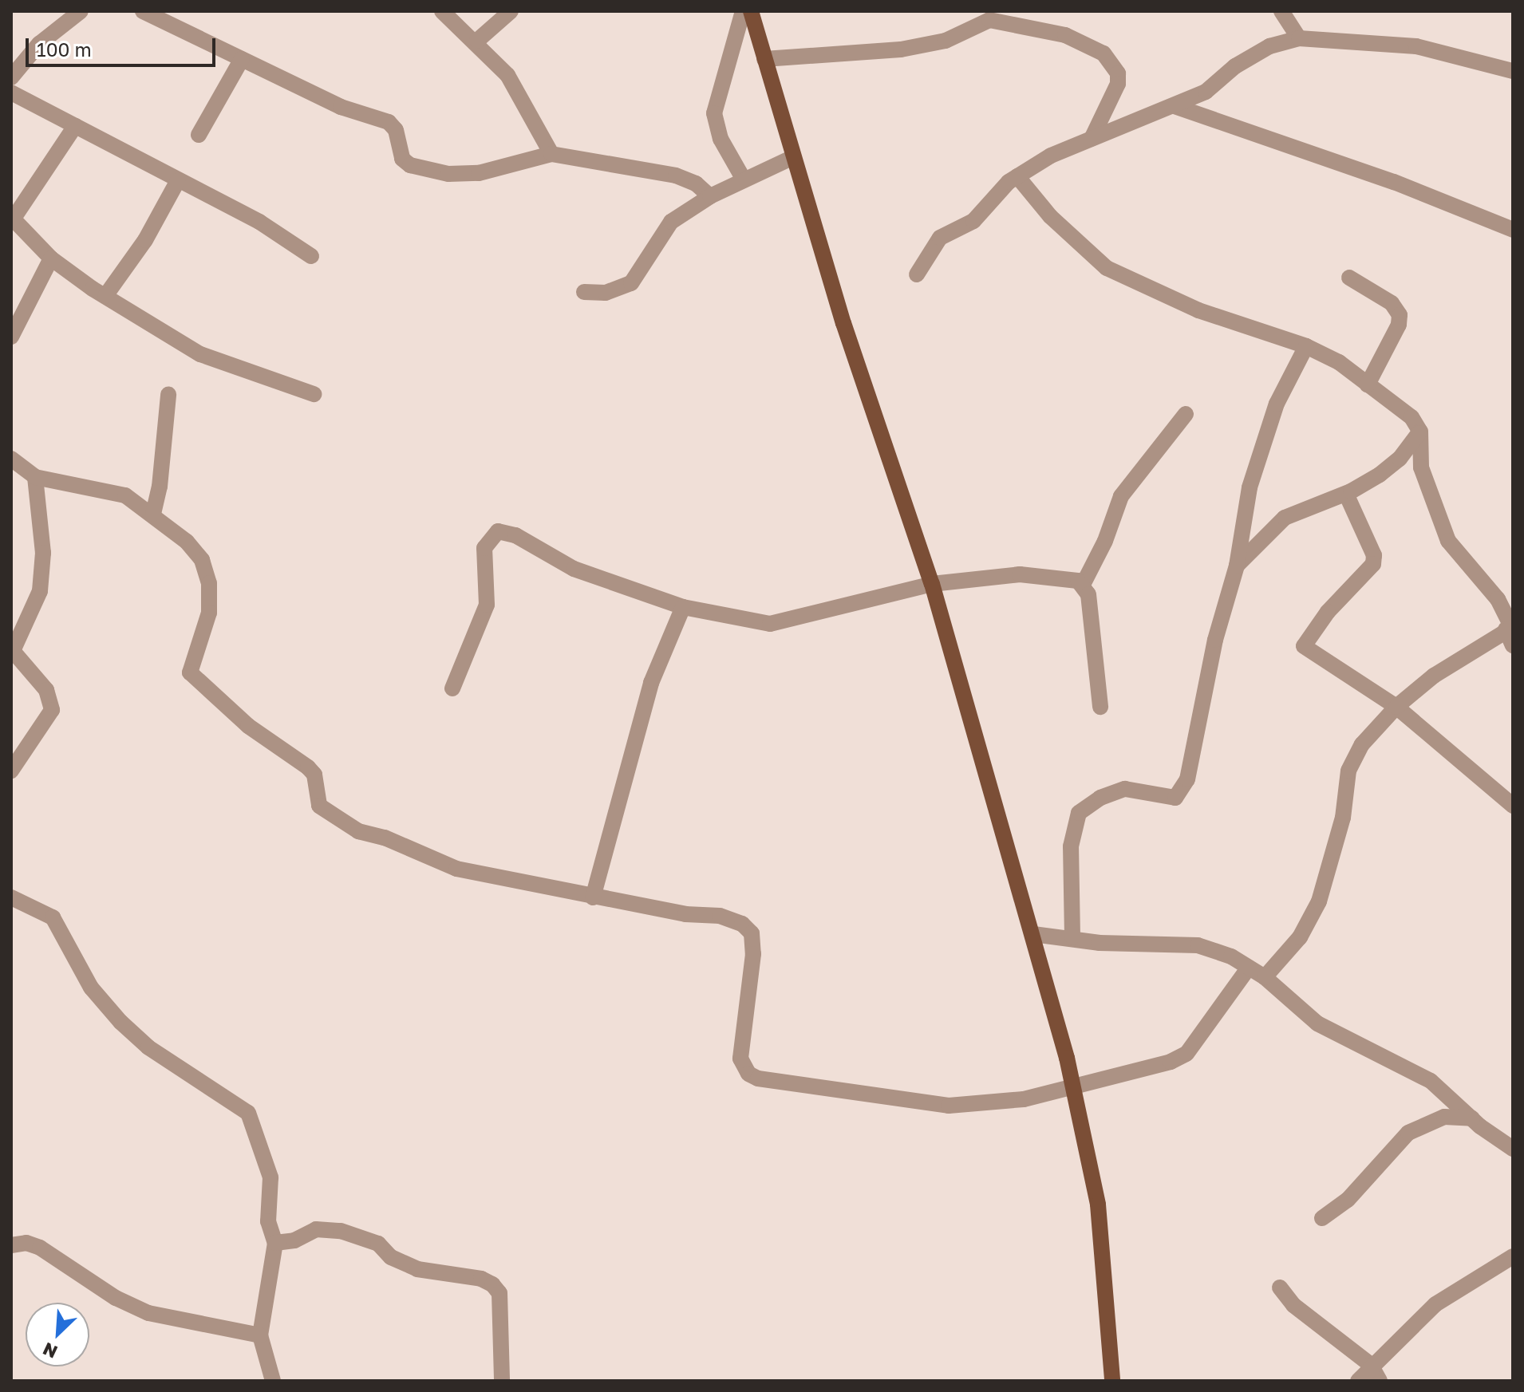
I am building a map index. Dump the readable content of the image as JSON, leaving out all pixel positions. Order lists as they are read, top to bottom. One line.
{"scale_bar":"100 m","north":"bottom left"}
